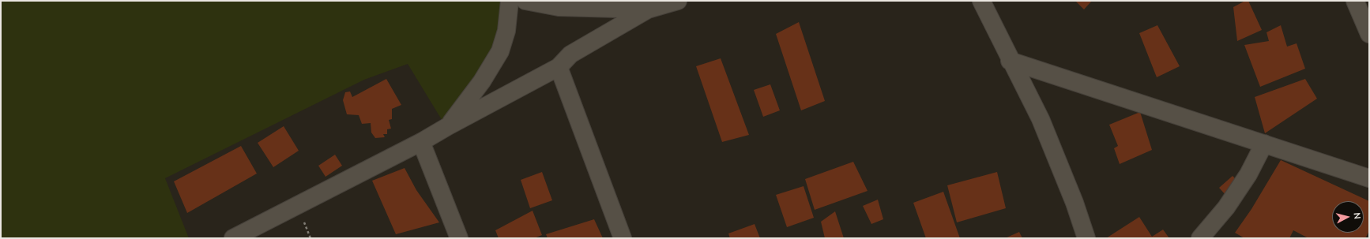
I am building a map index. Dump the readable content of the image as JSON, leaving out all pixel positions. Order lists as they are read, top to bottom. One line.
{"north":"right"}
